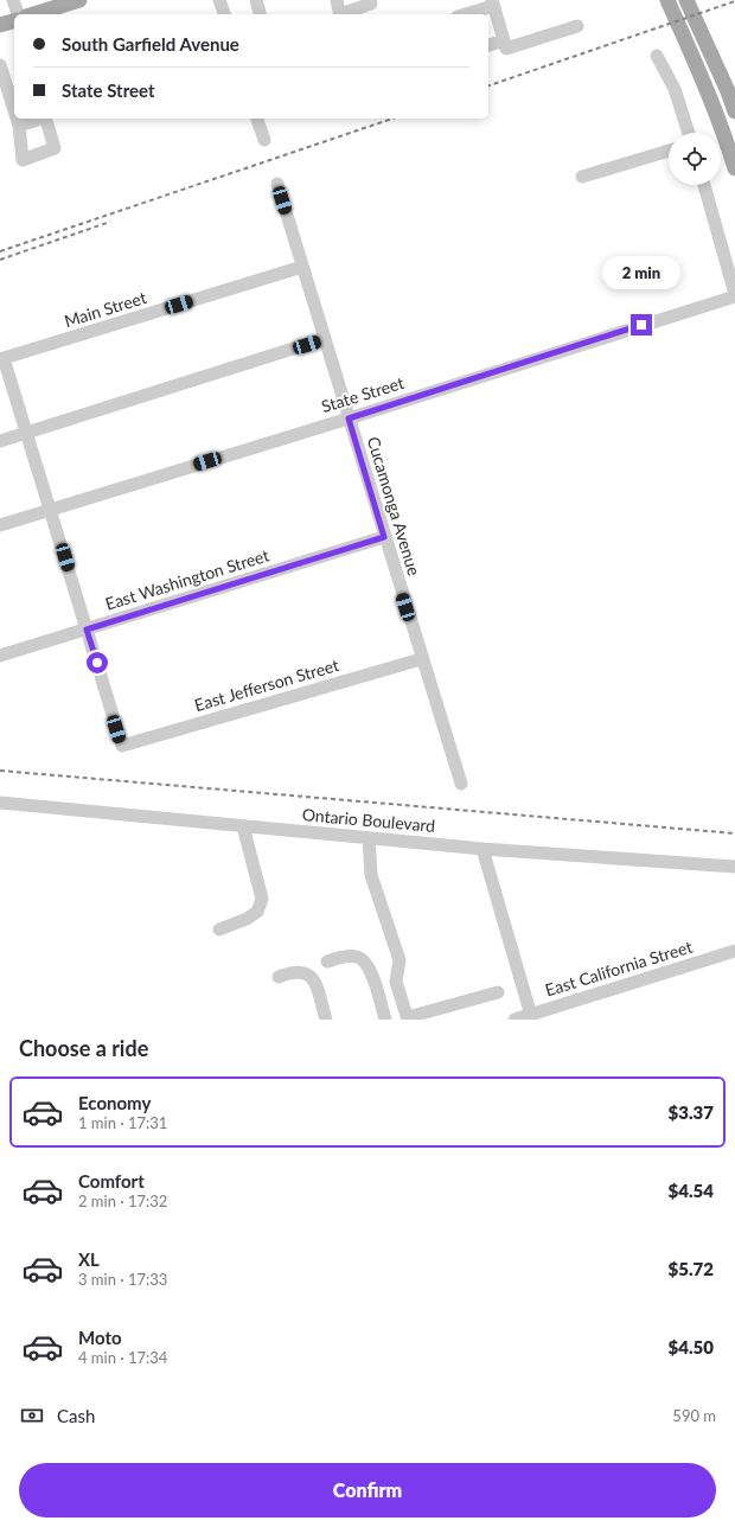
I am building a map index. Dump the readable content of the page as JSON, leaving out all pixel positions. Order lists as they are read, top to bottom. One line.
{"streets":{"street":["Main Street","State Street","Cucamonga Avenue","East Washington Street","East Jefferson Street","Ontario Boulevard","East California Street"]},"crossings":[["Main Street","Cucamonga Avenue"],["State Street","Cucamonga Avenue"],["Cucamonga Avenue","East Washington Street"],["Cucamonga Avenue","East Jefferson Street"],["East Washington Street","East Jefferson Street"]],"page":{"banner":["South Garfield Avenue","State Street"],"bubble":"2 min","heading":"Choose a ride","list":[{"name":"Economy","note":"1 min · 17:31","value":"$3.37"},{"name":"Comfort","note":"2 min · 17:32","value":"$4.54"},{"name":"XL","note":"3 min · 17:33","value":"$5.72"},{"name":"Moto","note":"4 min · 17:34","value":"$4.50"}],"pay":["Cash","590 m"],"buttons":"Confirm"}}
